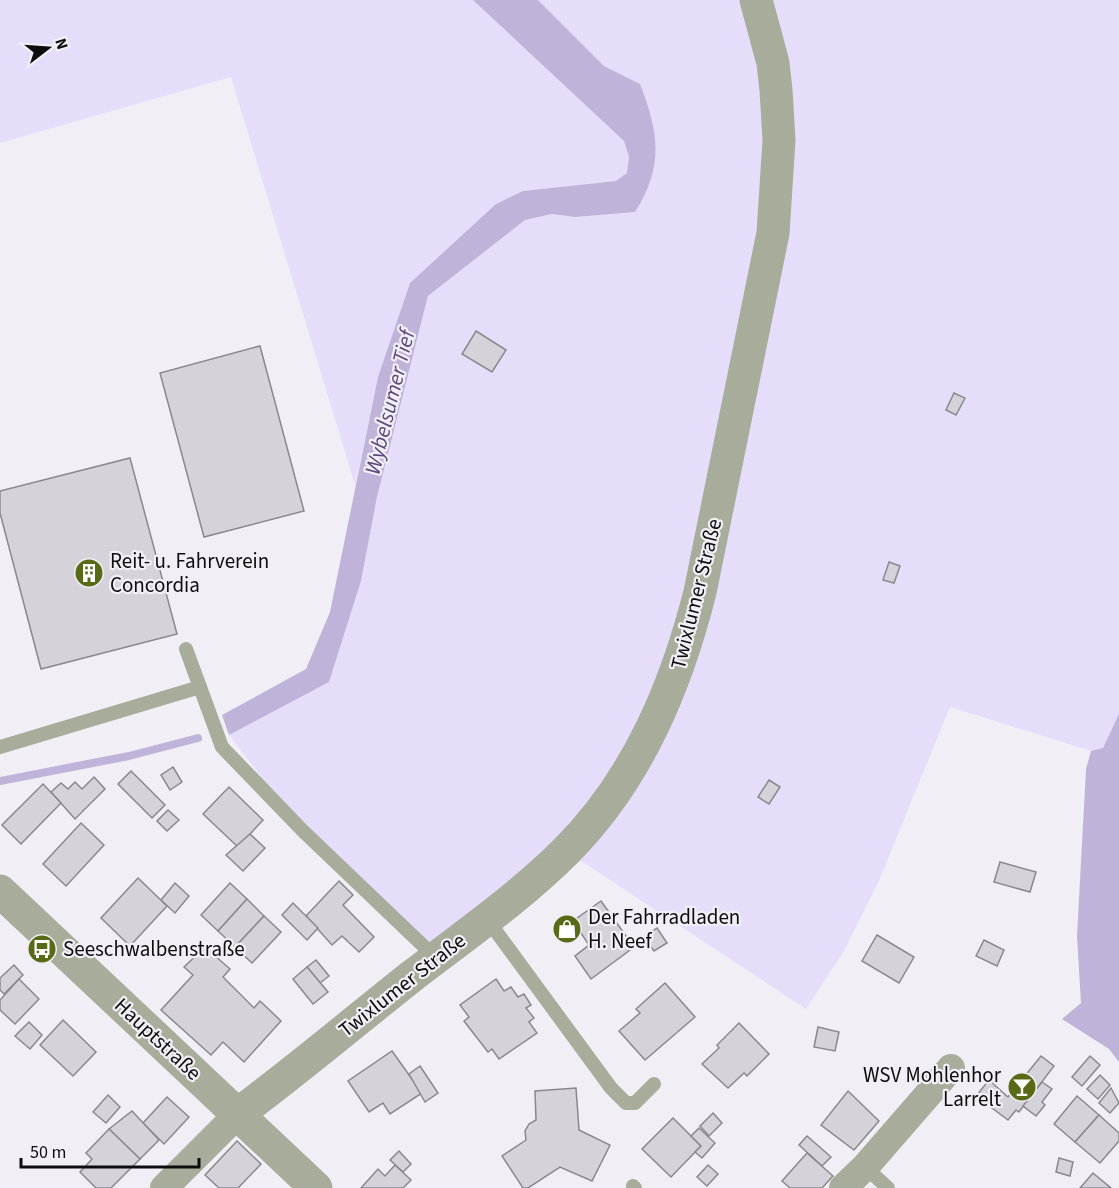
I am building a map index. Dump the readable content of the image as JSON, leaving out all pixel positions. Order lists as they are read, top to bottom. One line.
{"streets":{"street":["Twixlumer Straße","Hauptstraße"]},"crossings":[["Twixlumer Straße","Hauptstraße"]],"water":["Wybelsumer Tief"],"places":{"building":["Reit- u. Fahrverein Concordia"],"shop":["Der Fahrradladen H. Neef"],"bus stop":["Seeschwalbenstraße"],"bar":["WSV Mohlenhor Larrelt"]},"scale_bar":"50 m","north":"right"}
